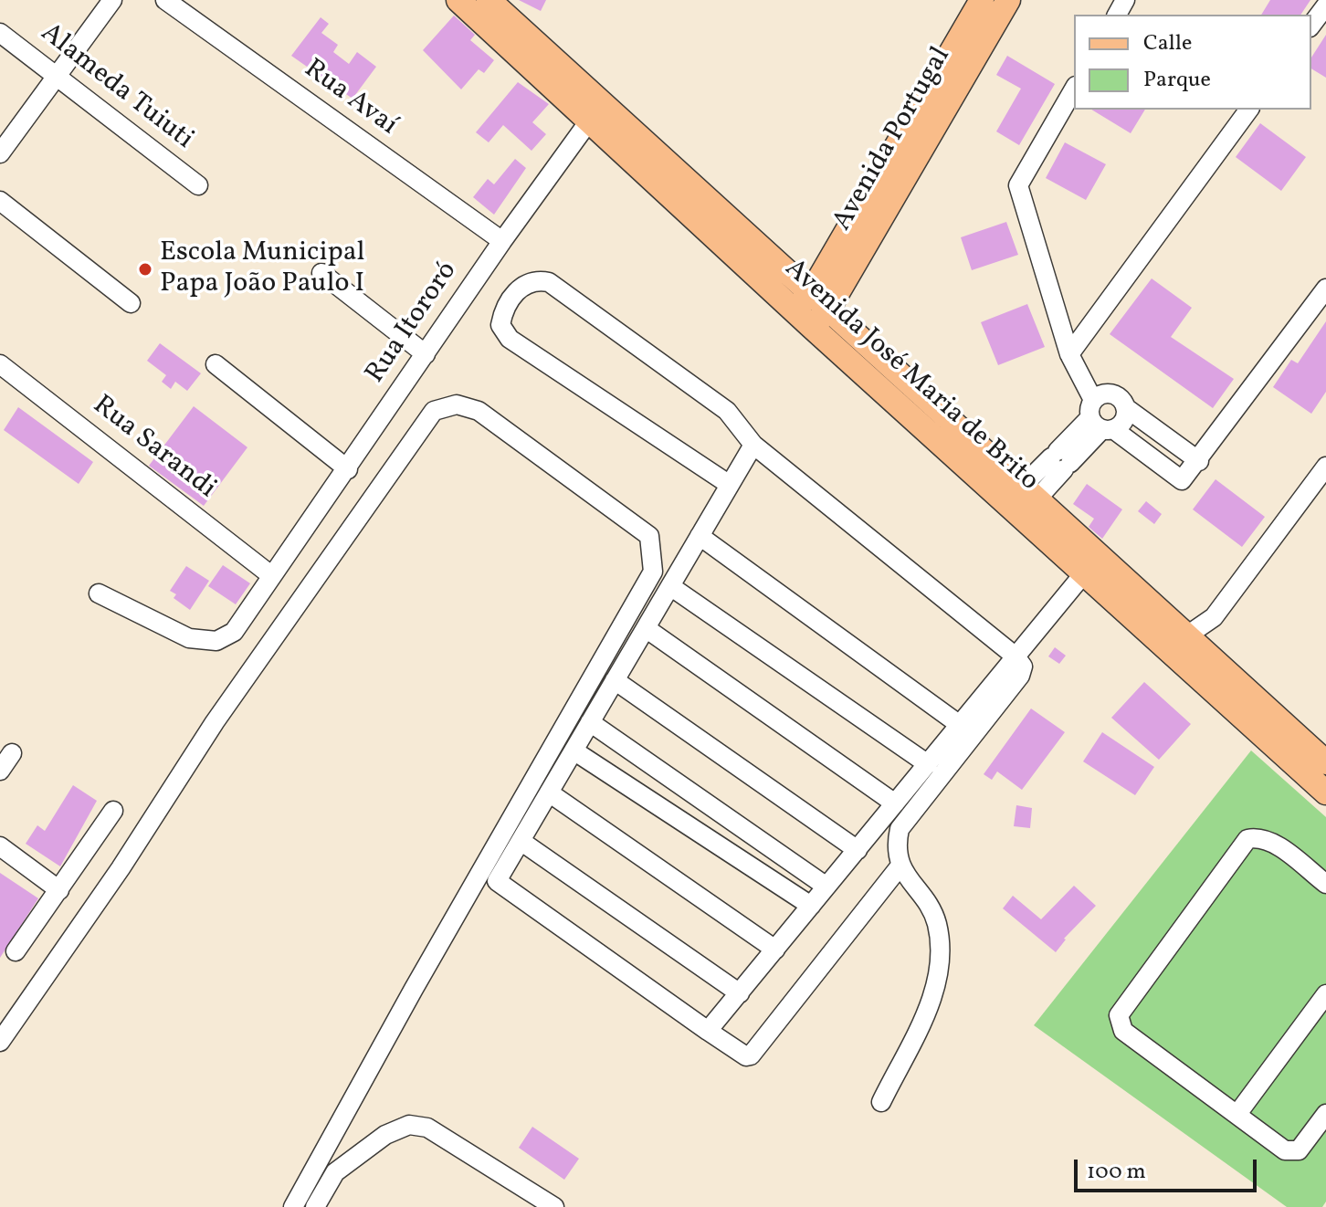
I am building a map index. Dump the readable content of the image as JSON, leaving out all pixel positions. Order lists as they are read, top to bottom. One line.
{"streets":{"main road":["Avenida Portugal","Avenida José Maria de Brito"],"street":["Alameda Tuiuti","Rua Avaí","Rua Itororó","Rua Sarandi"]},"crossings":[["Rua Avaí","Rua Itororó"],["Avenida Portugal","Avenida José Maria de Brito"],["Rua Itororó","Avenida José Maria de Brito"],["Rua Itororó","Rua Sarandi"]],"places":["Escola Municipal Papa João Paulo I"],"legend":["Calle","Parque"],"scale_bar":"100 m"}
